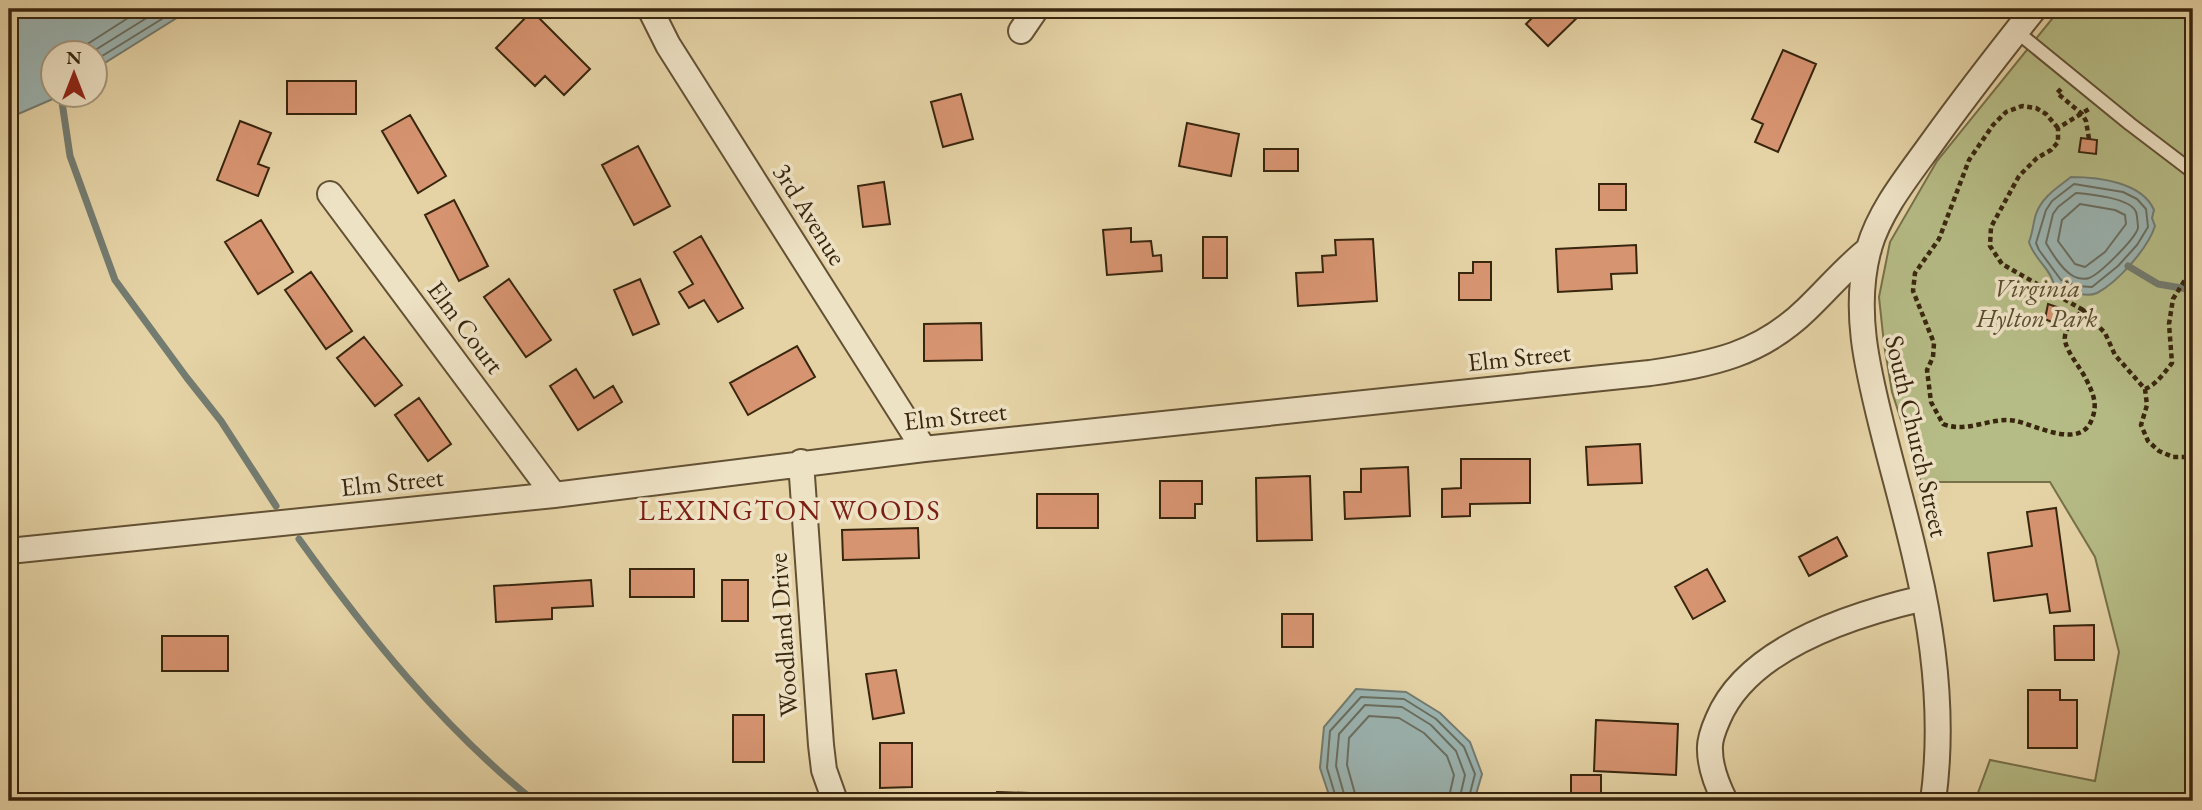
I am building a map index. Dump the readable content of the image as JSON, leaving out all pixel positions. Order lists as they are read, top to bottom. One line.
{"streets":{"street":["3rd Avenue","Elm Court","Elm Street","South Church Street","Woodland Drive"]},"crossings":[["3rd Avenue","Elm Street"],["Elm Court","Elm Street"],["Elm Street","South Church Street"],["Elm Street","Woodland Drive"]],"districts":["LEXINGTON WOODS"],"parks":["Virginia Hylton Park"],"north":"top"}
